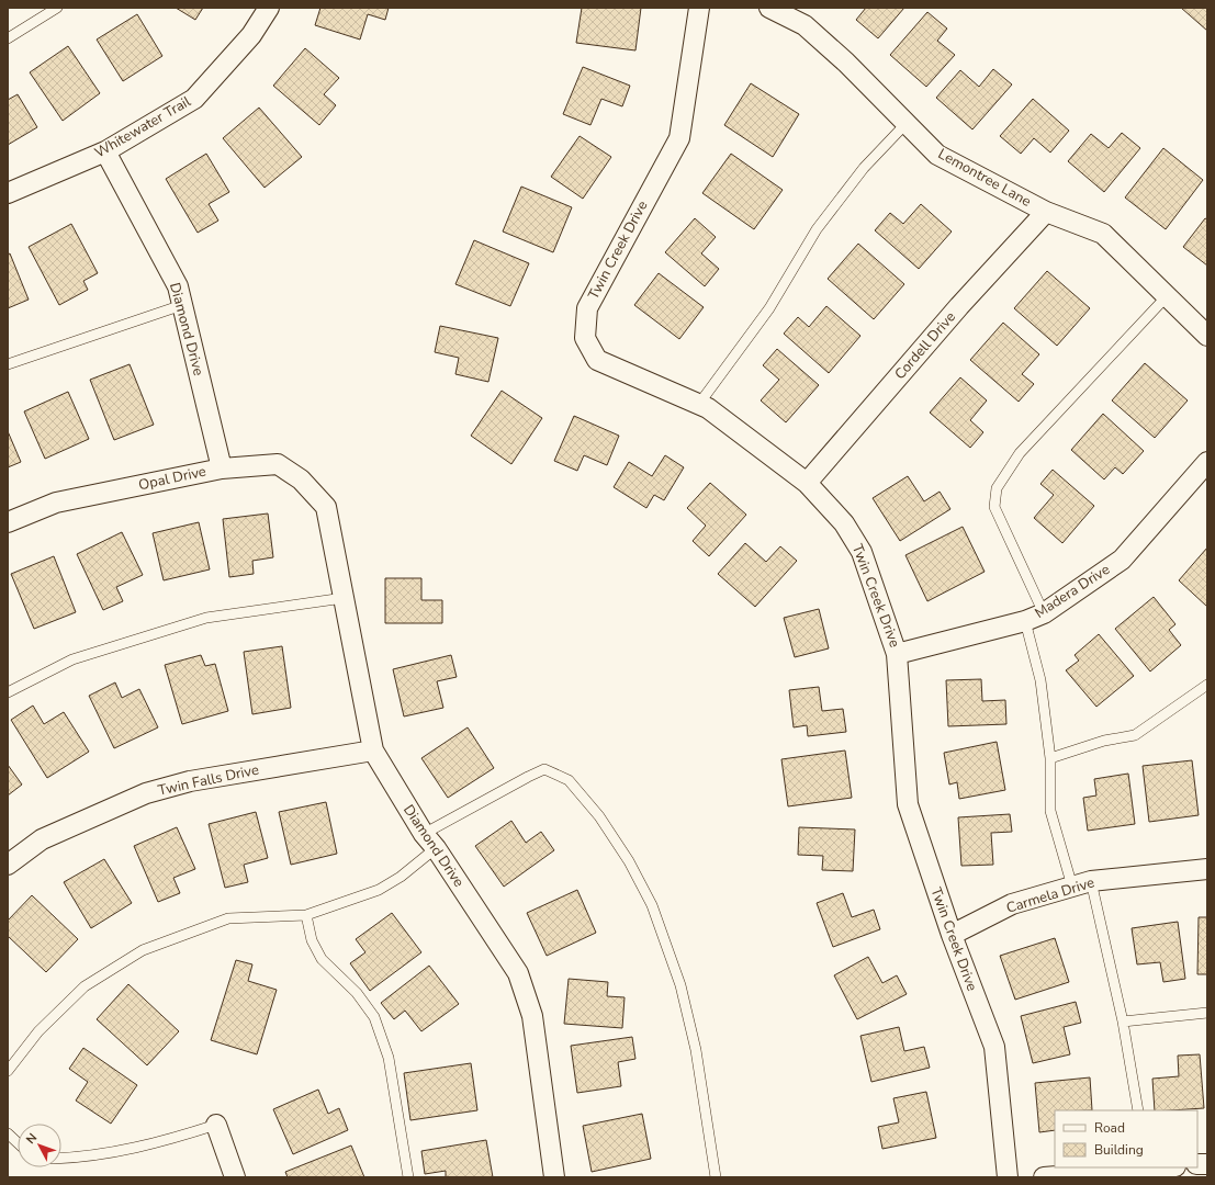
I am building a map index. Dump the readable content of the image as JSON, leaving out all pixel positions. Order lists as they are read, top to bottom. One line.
{"streets":{"street":["Whitewater Trail","Lemontree Lane","Twin Creek Drive","Diamond Drive","Cordell Drive","Opal Drive","Madera Drive","Twin Falls Drive","Carmela Drive"]},"crossings":[["Whitewater Trail","Diamond Drive"],["Lemontree Lane","Cordell Drive"],["Twin Creek Drive","Cordell Drive"],["Twin Creek Drive","Madera Drive"],["Twin Creek Drive","Carmela Drive"],["Diamond Drive","Opal Drive"],["Diamond Drive","Twin Falls Drive"]],"legend":["Road","Building"],"north":"top left"}
